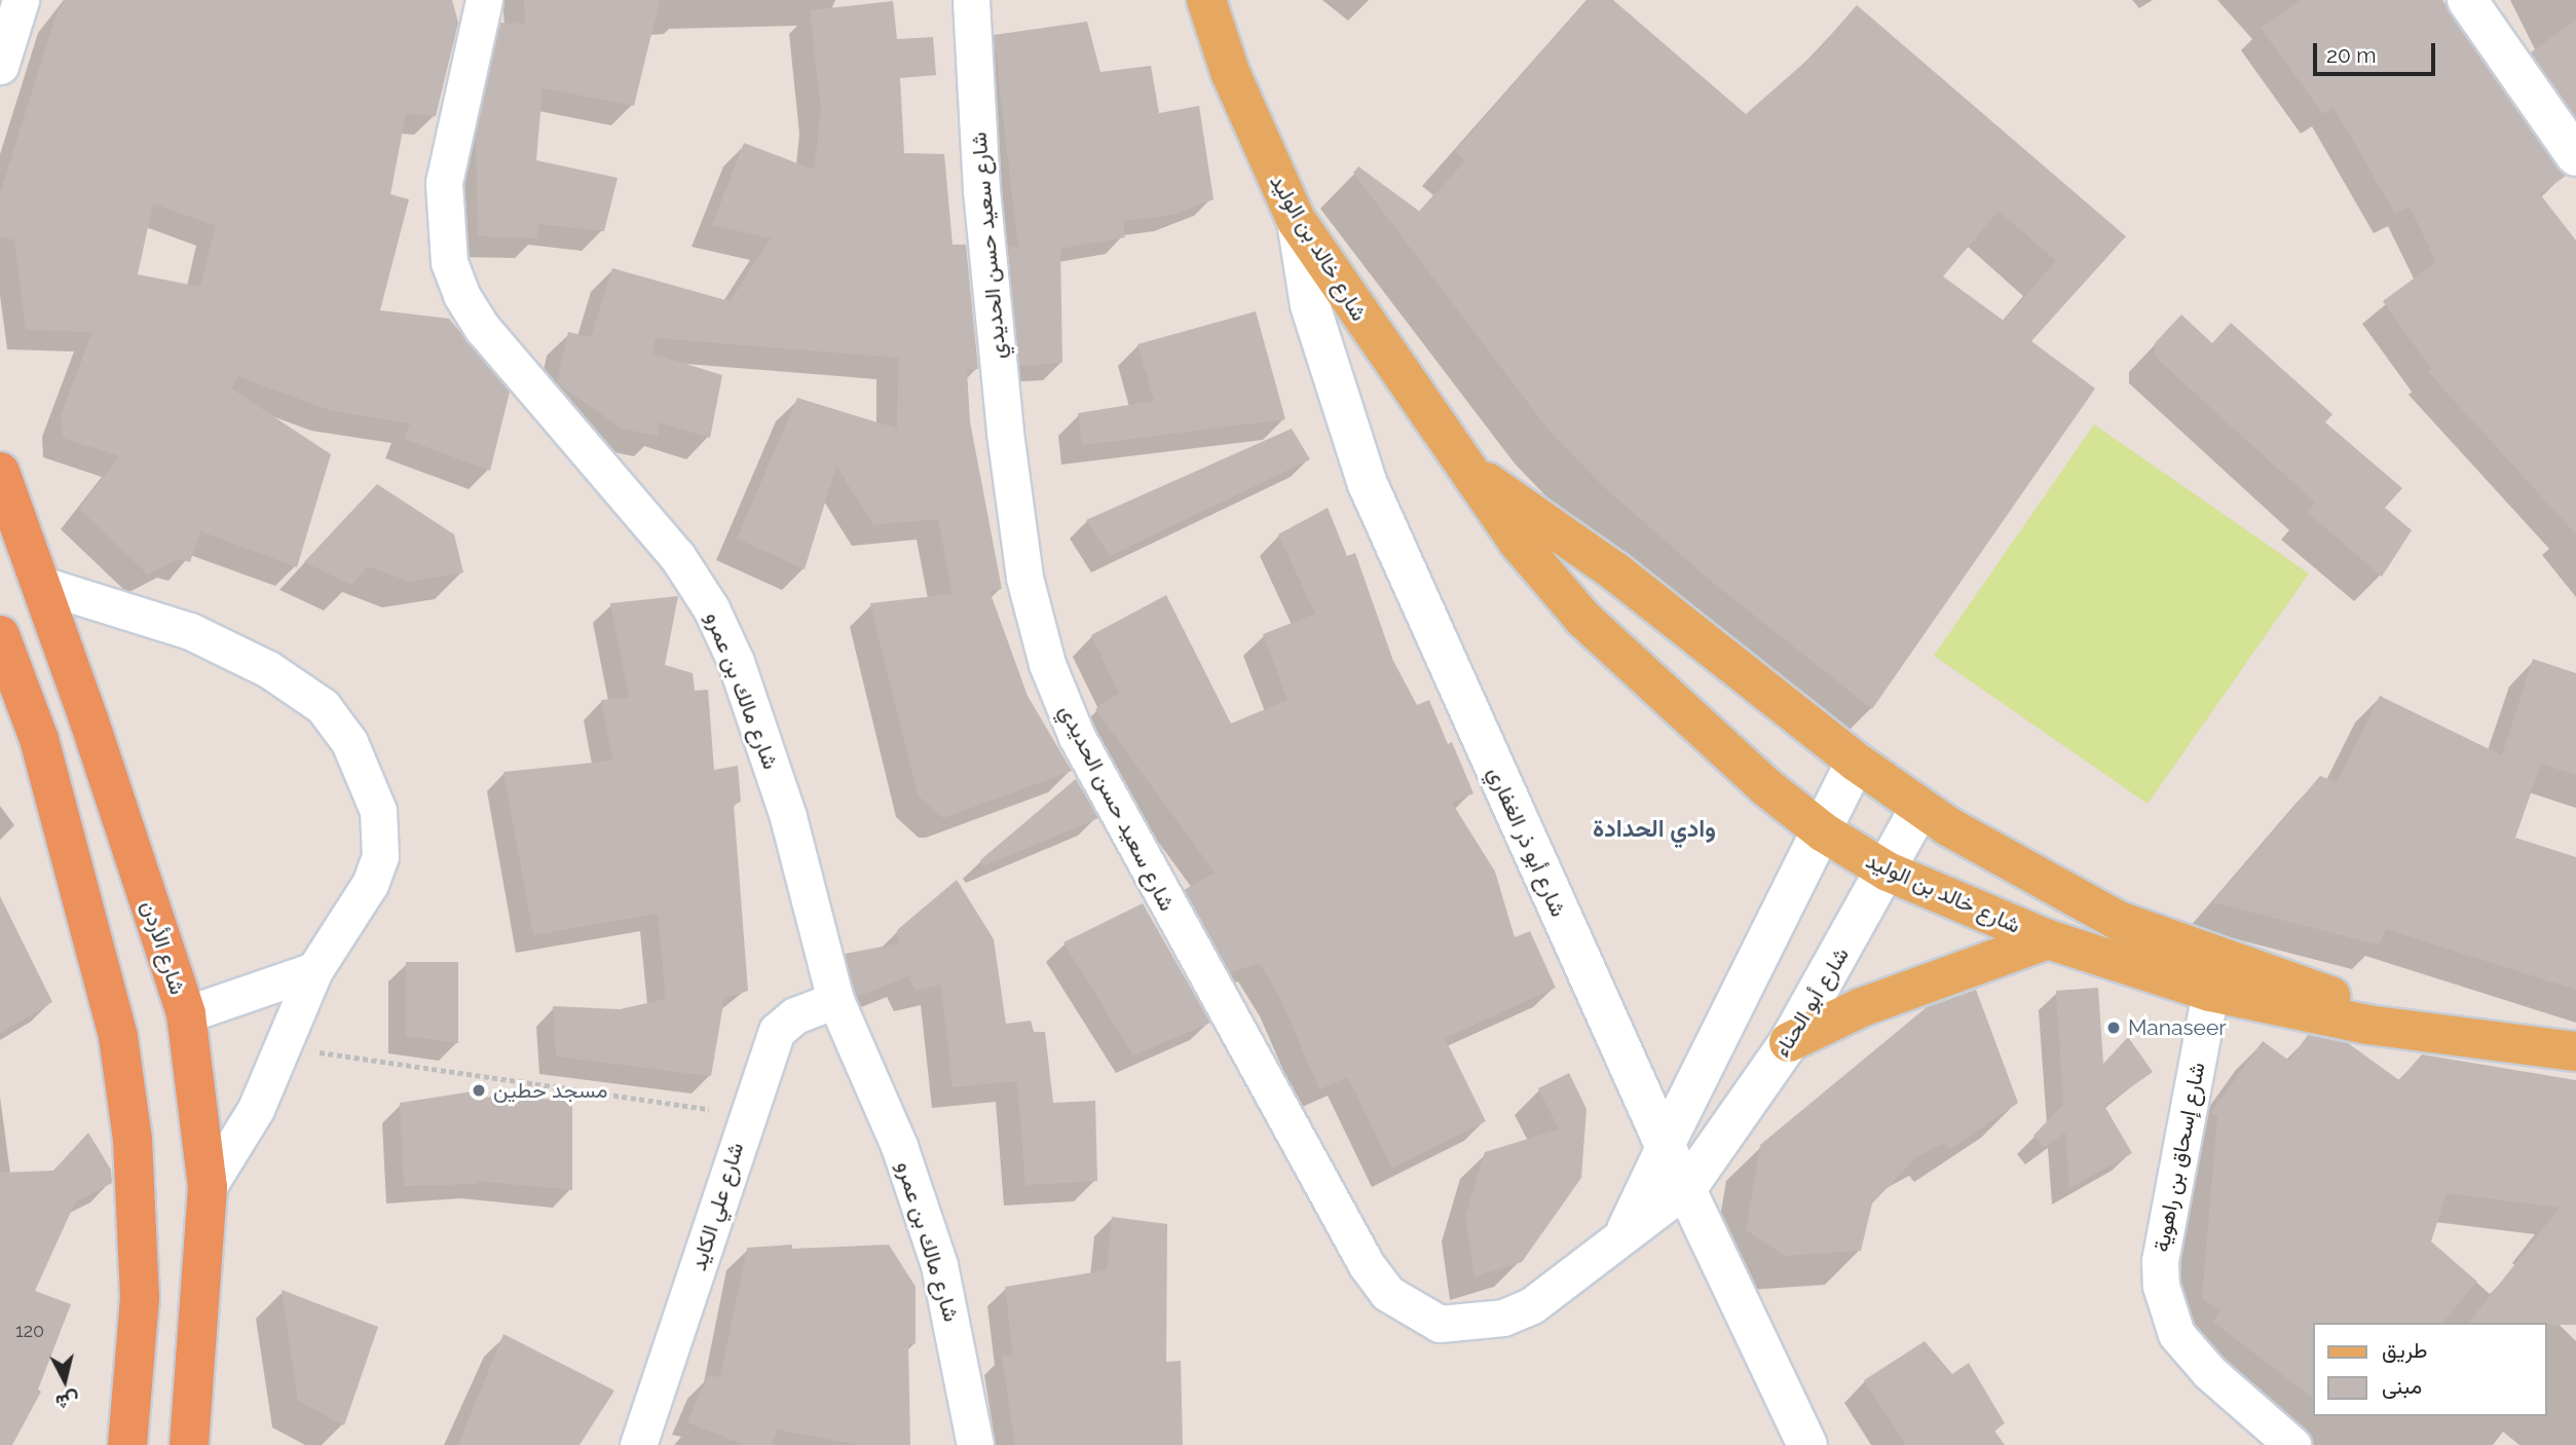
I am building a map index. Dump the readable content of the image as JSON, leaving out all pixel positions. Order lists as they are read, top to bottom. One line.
{"streets":{"highway":["شارع الأردن"],"main road":["شارع خالد بن الوليد"],"street":["شارع سعيد حسن الحديدي","شارع مالك بن عمرو","شارع أبو ذر الغفاري","شارع أبو الحناء","شارع إسحاق بن راهوية","شارع علي الكايد"]},"crossings":[["شارع سعيد حسن الحديدي","شارع أبو ذر الغفاري"],["شارع سعيد حسن الحديدي","شارع أبو الحناء"],["شارع خالد بن الوليد","شارع أبو ذر الغفاري"],["شارع خالد بن الوليد","شارع أبو الحناء"],["شارع خالد بن الوليد","شارع إسحاق بن راهوية"],["شارع مالك بن عمرو","شارع علي الكايد"],["شارع أبو ذر الغفاري","شارع أبو الحناء"]],"districts":["وادي الحدادة"],"places":["Manaseer","مسجد حطين"],"house_numbers":["120"],"legend":["طريق","مبنى"],"scale_bar":"20 m","north":"bottom"}
